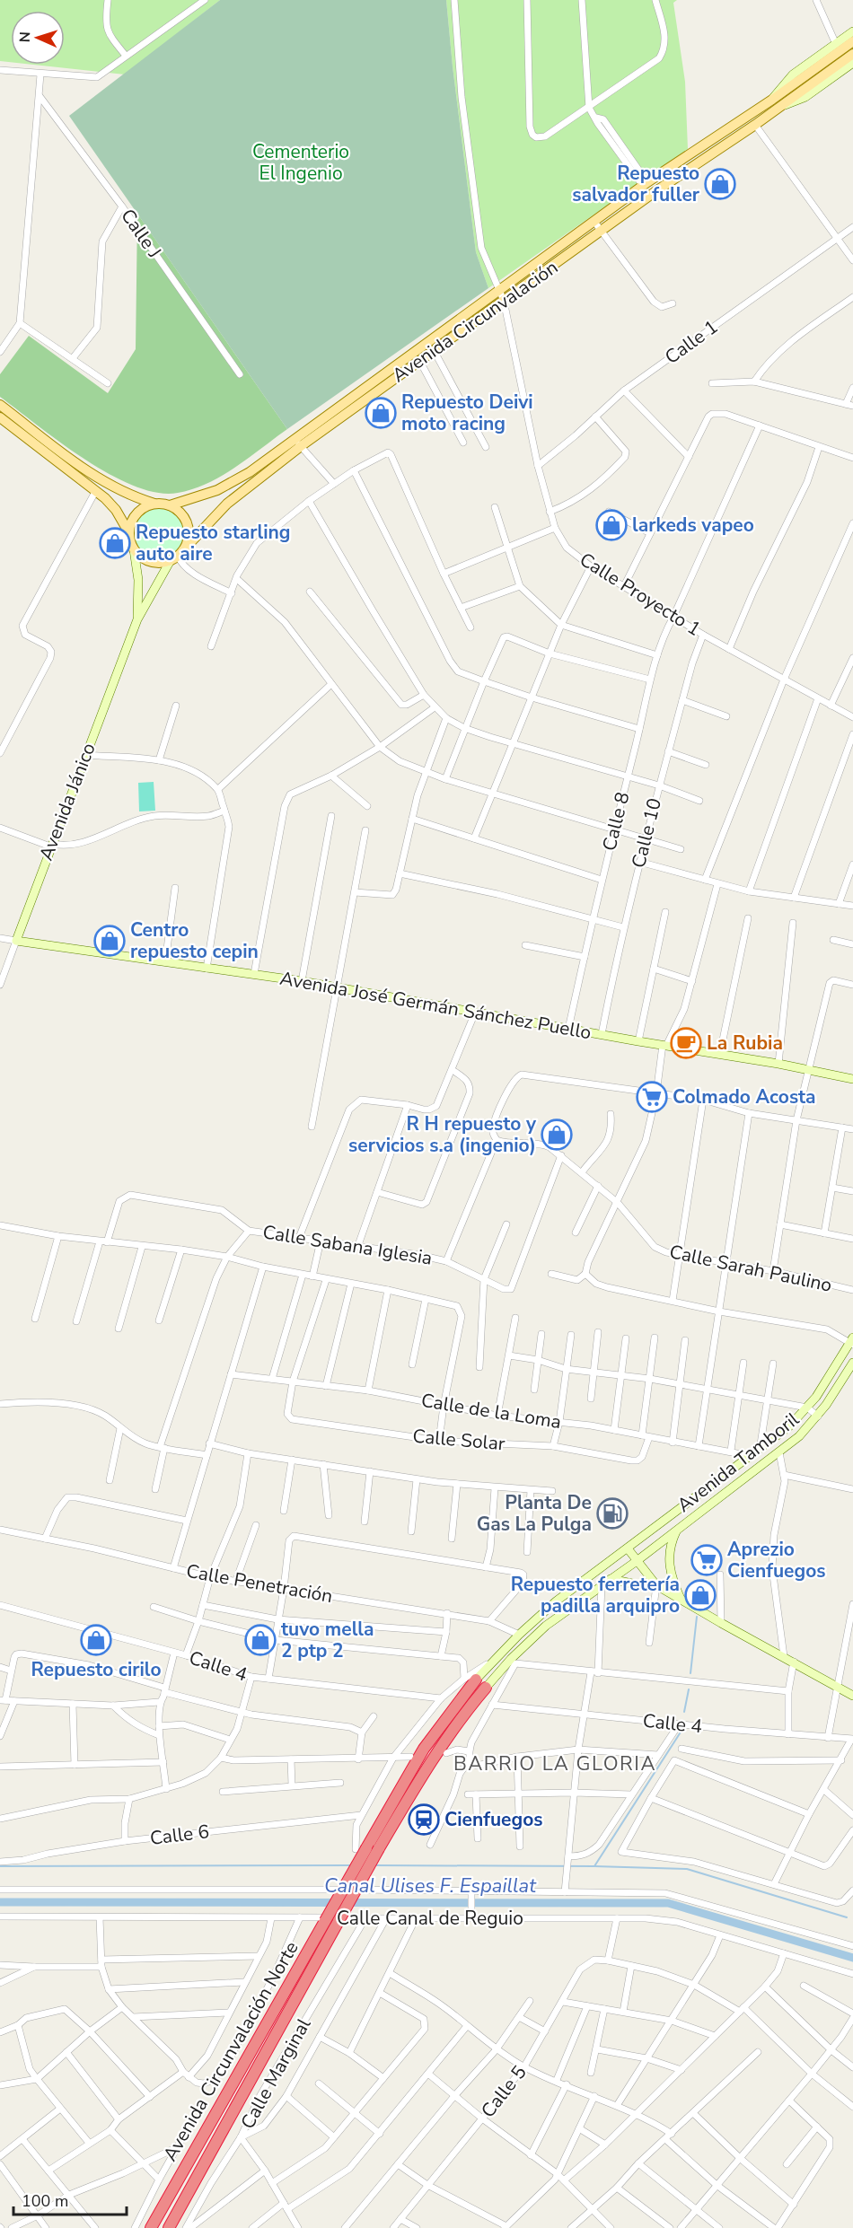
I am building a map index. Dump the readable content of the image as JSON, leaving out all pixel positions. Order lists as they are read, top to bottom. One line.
{"streets":{"highway":["Avenida Circunvalación Norte"],"main road":["Avenida Circunvalación","Avenida Jánico","Avenida José Germán Sánchez Puello","Avenida Tamboril"],"street":["Calle J","Calle 1","Calle Proyecto 1","Calle 8","Calle 10","Calle Sabana Iglesia","Calle Sarah Paulino","Calle de la Loma","Calle Solar","Calle Penetración","Calle 4","Calle 6","Calle Canal de Reguio","Calle Marginal","Calle 5"]},"crossings":[["Avenida Circunvalación","Calle Proyecto 1"],["Avenida Circunvalación","Avenida Jánico"],["Calle 1","Calle Proyecto 1"],["Calle Proyecto 1","Calle 8"],["Calle Proyecto 1","Calle 10"],["Avenida Jánico","Avenida José Germán Sánchez Puello"],["Calle 8","Avenida José Germán Sánchez Puello"],["Calle 10","Avenida José Germán Sánchez Puello"],["Calle Sabana Iglesia","Calle Sarah Paulino"],["Calle de la Loma","Calle Solar"],["Calle de la Loma","Avenida Tamboril"],["Avenida Tamboril","Calle Penetración"],["Avenida Tamboril","Avenida Circunvalación Norte"],["Calle Canal de Reguio","Calle Marginal"]],"districts":["BARRIO LA GLORIA"],"water":["Canal Ulises F. Espaillat"],"parks":["Cementerio El Ingenio"],"places":{"shop":["Repuesto salvador fuller","Repuesto Deivi moto racing","larkeds vapeo","Repuesto starling auto aire","Centro repuesto cepin","R H repuesto y servicios s.a (ingenio)","Repuesto ferretería padilla arquipro","Repuesto cirilo","tuvo mella 2 ptp 2"],"cafe":["La Rubia"],"supermarket":["Colmado Acosta","Aprezio Cienfuegos"],"fuel station":["Planta De Gas La Pulga"],"station":["Cienfuegos"]},"scale_bar":"100 m","north":"left"}
